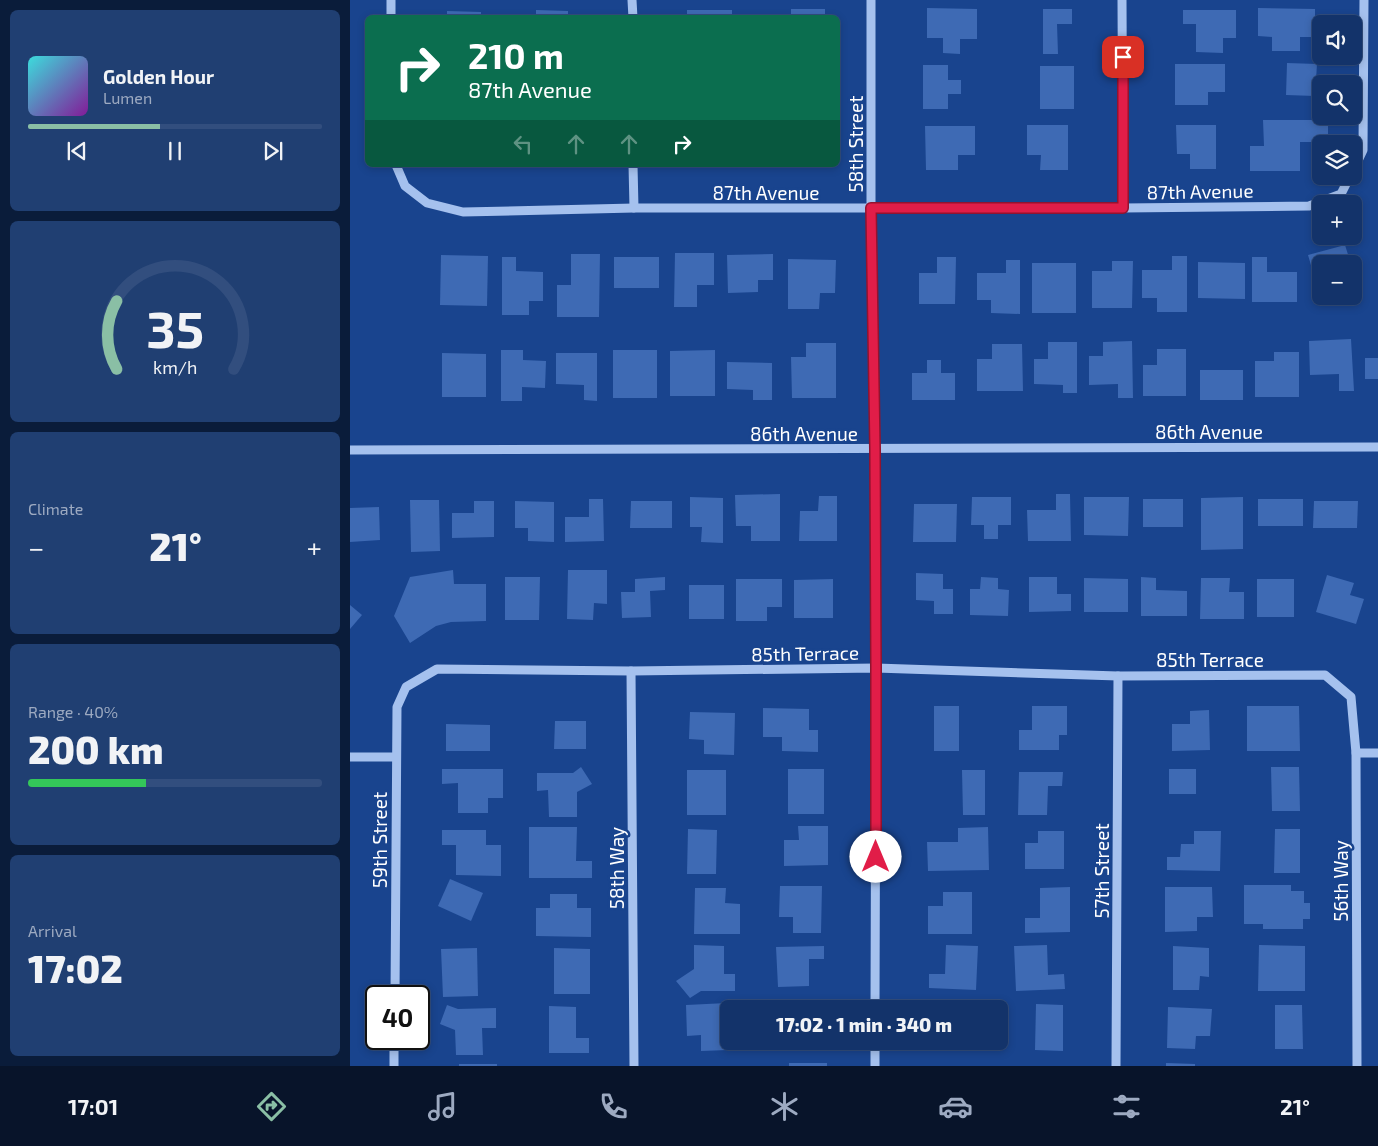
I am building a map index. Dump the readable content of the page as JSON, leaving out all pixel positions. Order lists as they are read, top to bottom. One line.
{"streets":{"street":["58th Street","87th Avenue","86th Avenue","85th Terrace","59th Street","58th Way","57th Street","56th Way"]},"crossings":[["58th Street","87th Avenue"],["58th Street","86th Avenue"],["58th Street","85th Terrace"],["85th Terrace","59th Street"],["85th Terrace","58th Way"],["85th Terrace","57th Street"],["85th Terrace","56th Way"]],"page":{"map_buttons":["+","−"],"turn":["210 m","87th Avenue"],"song":["Golden Hour","Lumen"],"tile":["Climate",["Range · 40%","200 km"],["Arrival","17:02"]],"heat":["−","21°","+"],"limit":"40","trip":"17:02 · 1 min · 340 m","tabs":["17:01","21°"],"gauge":["35","km/h"]}}
